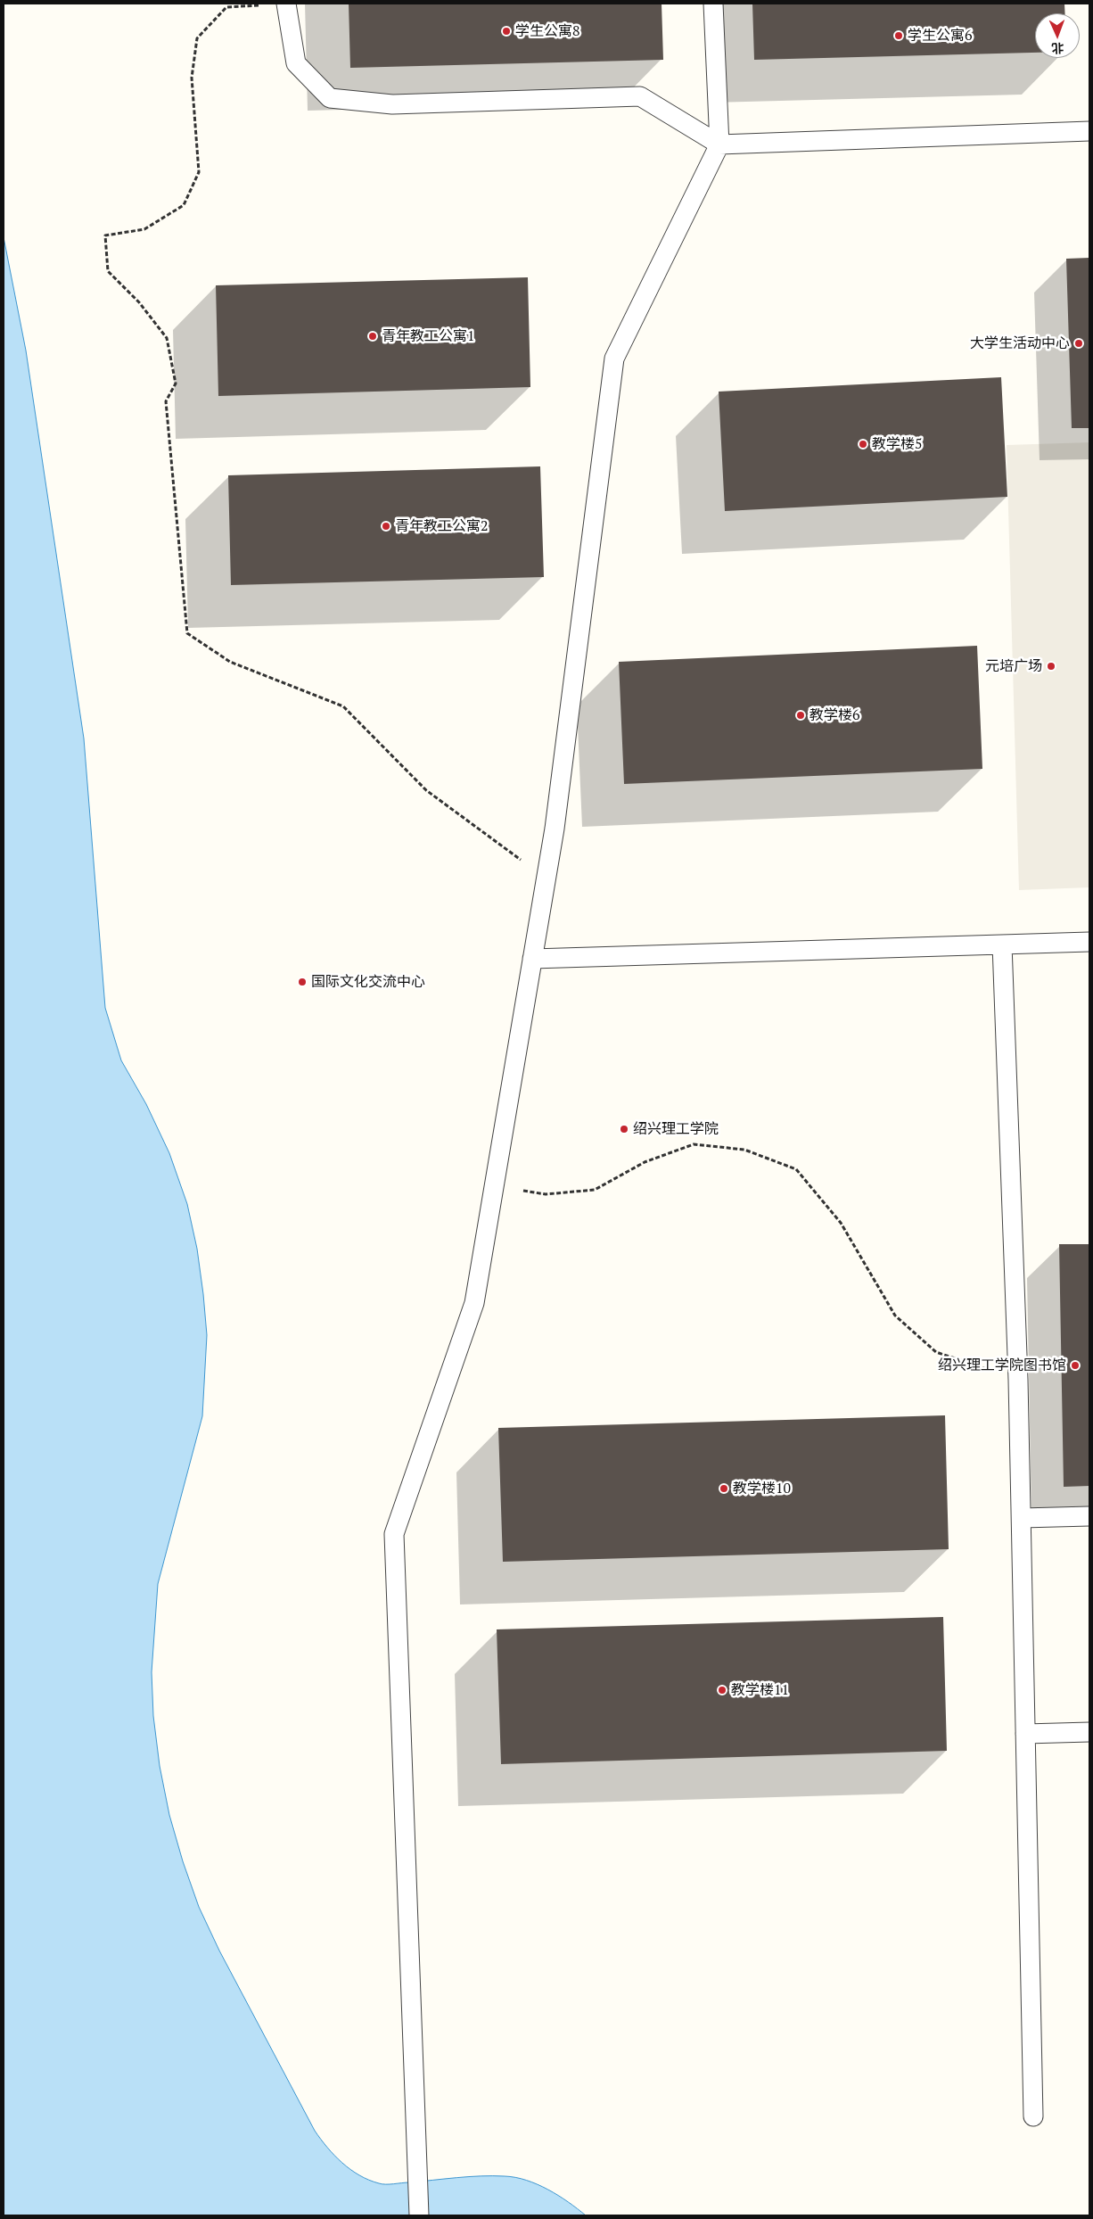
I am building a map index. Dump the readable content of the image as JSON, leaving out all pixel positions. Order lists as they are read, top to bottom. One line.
{"places":["学生公寓8","学生公寓6","青年教工公寓1","大学生活动中心","教学楼5","青年教工公寓2","元培广场","教学楼6","国际文化交流中心","绍兴理工学院","绍兴理工学院图书馆","教学楼10","教学楼11"],"north":"bottom"}
